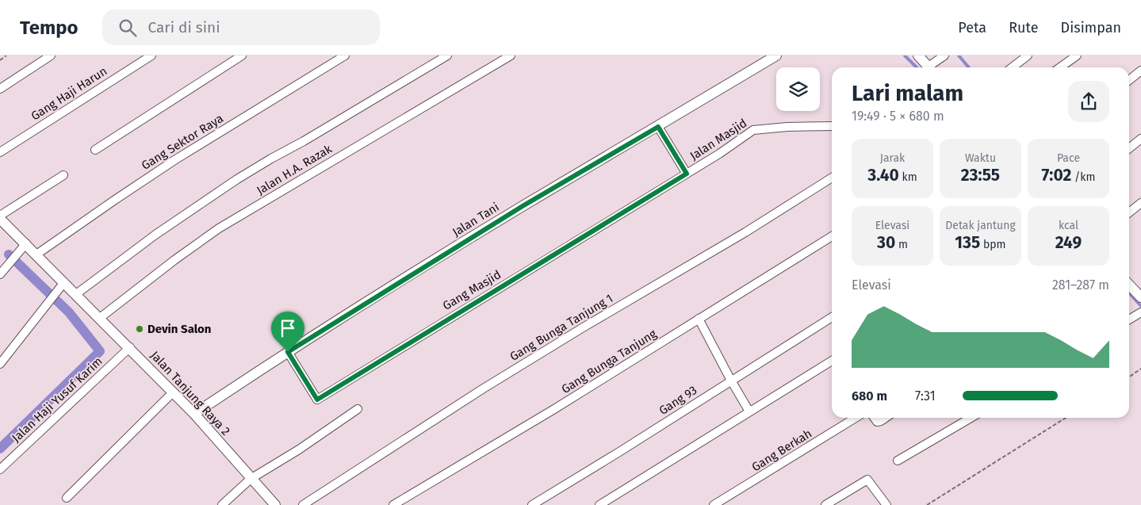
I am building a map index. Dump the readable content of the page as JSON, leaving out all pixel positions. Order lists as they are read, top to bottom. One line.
{"streets":{"street":["Gang Haji Harun","Jalan Masjid","Gang Sektor Raya","Jalan H.A. Razak","Jalan Tani","Gang Masjid","Gang Bunga Tanjung 1","Gang Bunga Tanjung","Jalan Tanjung Raya 2","Jalan Haji Yusuf Karim","Gang 93","Gang Berkah"]},"crossings":[["Jalan Masjid","Gang Masjid"],["Gang Sektor Raya","Jalan Tanjung Raya 2"],["Jalan H.A. Razak","Jalan Tanjung Raya 2"],["Jalan Tani","Gang Masjid"],["Jalan Tani","Jalan Tanjung Raya 2"],["Jalan Tanjung Raya 2","Jalan Haji Yusuf Karim"]],"places":["Devin Salon"],"page":{"header":"Tempo","search":"Cari di sini","nav":["Peta","Rute","Disimpan"],"heading":["Lari malam","19:49 · 5 × 680 m"],"stats":[["Jarak","3.40 km"],["Waktu","23:55"],["Pace","7:02 /km"],["Elevasi","30 m"],["Detak jantung","135 bpm"],["kcal","249"]],"chart":["Elevasi","281–287 m"],"list":[{"name":"680 m","note":"7:31"}]}}
